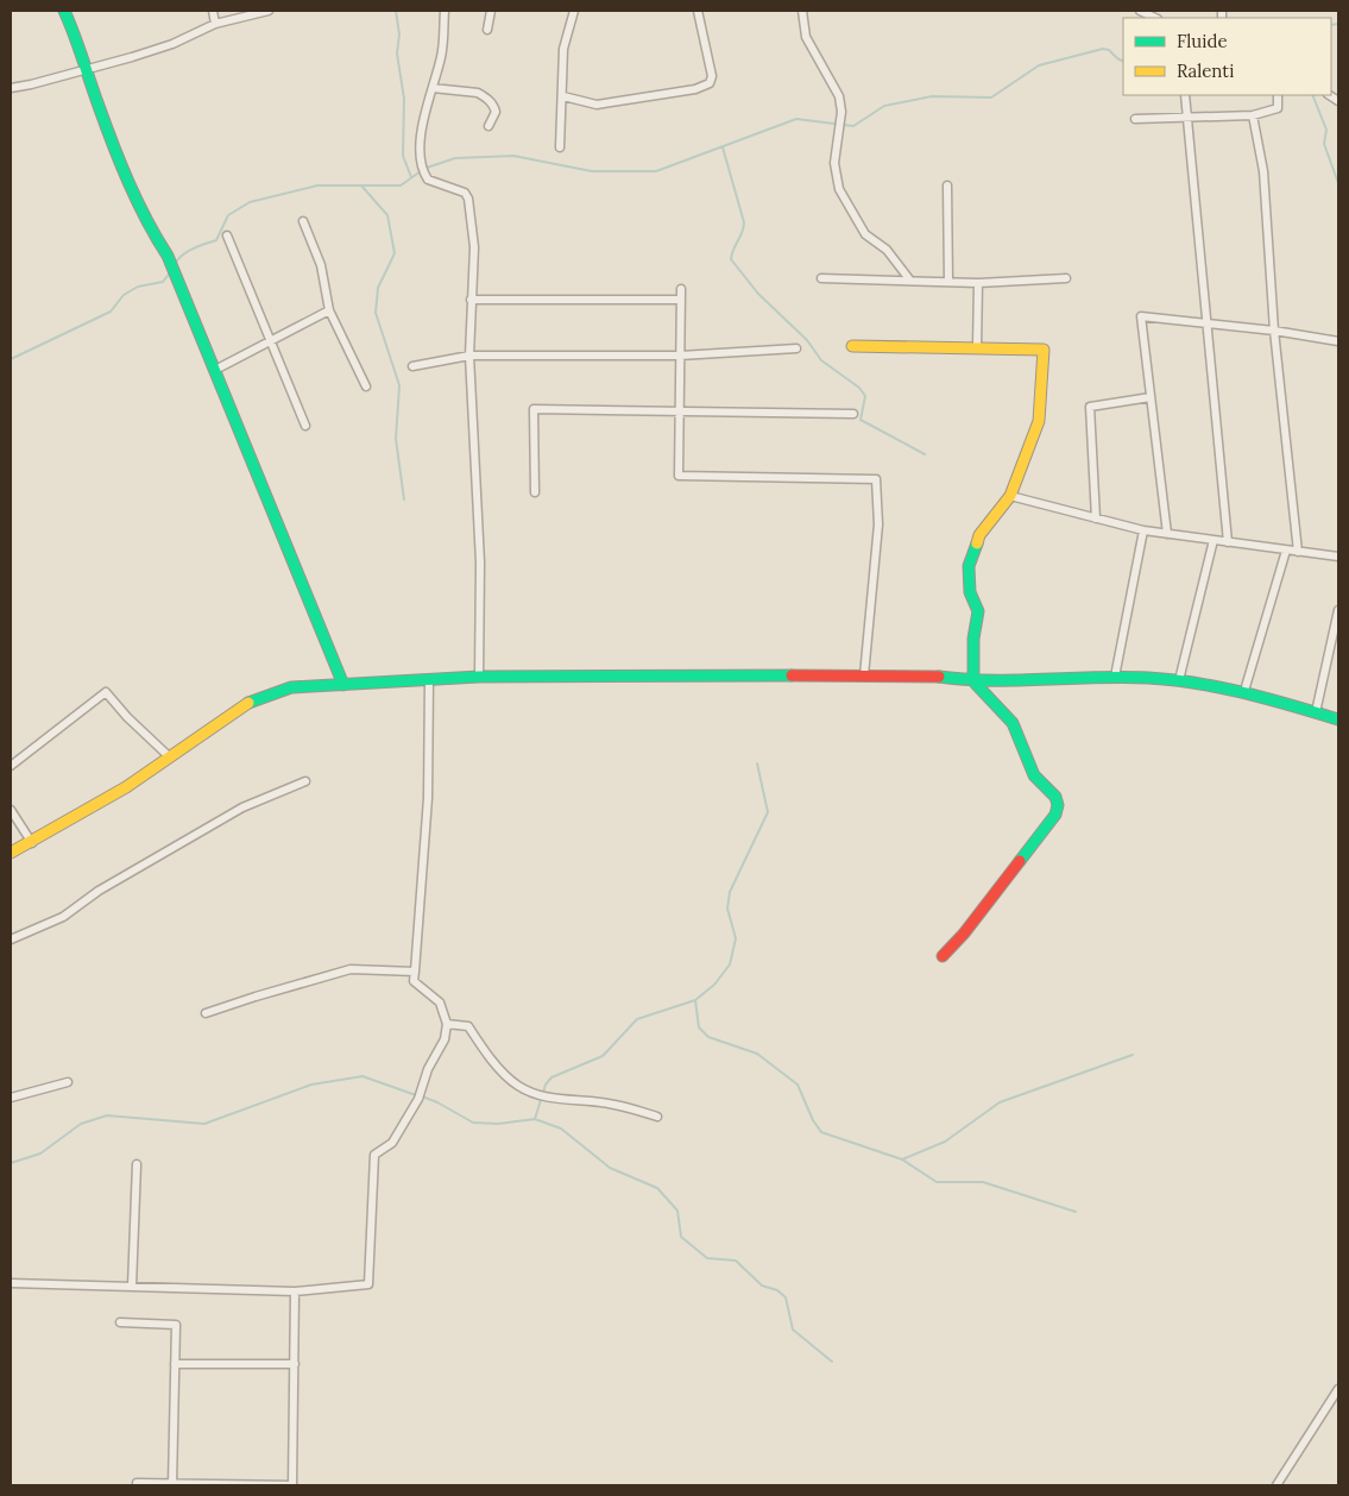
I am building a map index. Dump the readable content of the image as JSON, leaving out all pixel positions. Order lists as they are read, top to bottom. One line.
{"legend":["Fluide","Ralenti"]}
